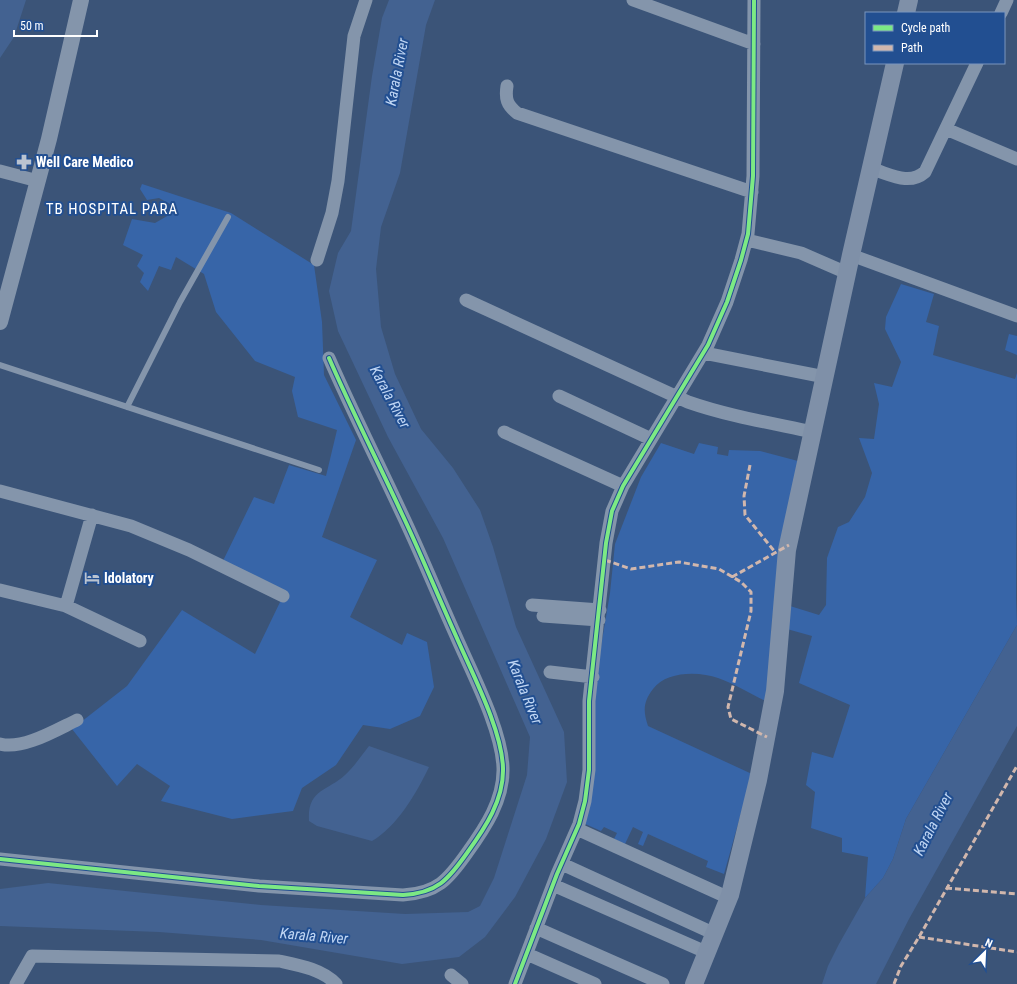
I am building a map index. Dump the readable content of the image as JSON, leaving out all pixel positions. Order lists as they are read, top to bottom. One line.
{"districts":["TB HOSPITAL PARA"],"water":["Karala River"],"places":{"pharmacy":["Well Care Medico"],"hotel":["Idolatory"]},"legend":["Cycle path","Path"],"scale_bar":"50 m","north":"top right"}
